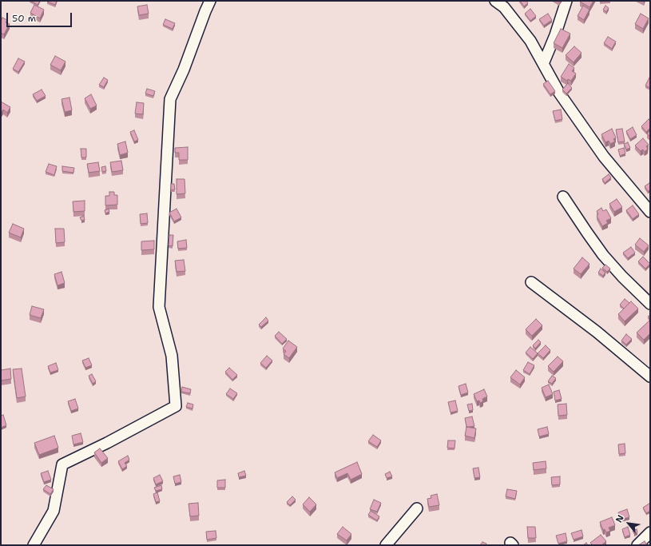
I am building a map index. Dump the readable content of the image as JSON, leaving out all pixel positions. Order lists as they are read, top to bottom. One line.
{"scale_bar":"50 m","north":"top left"}
